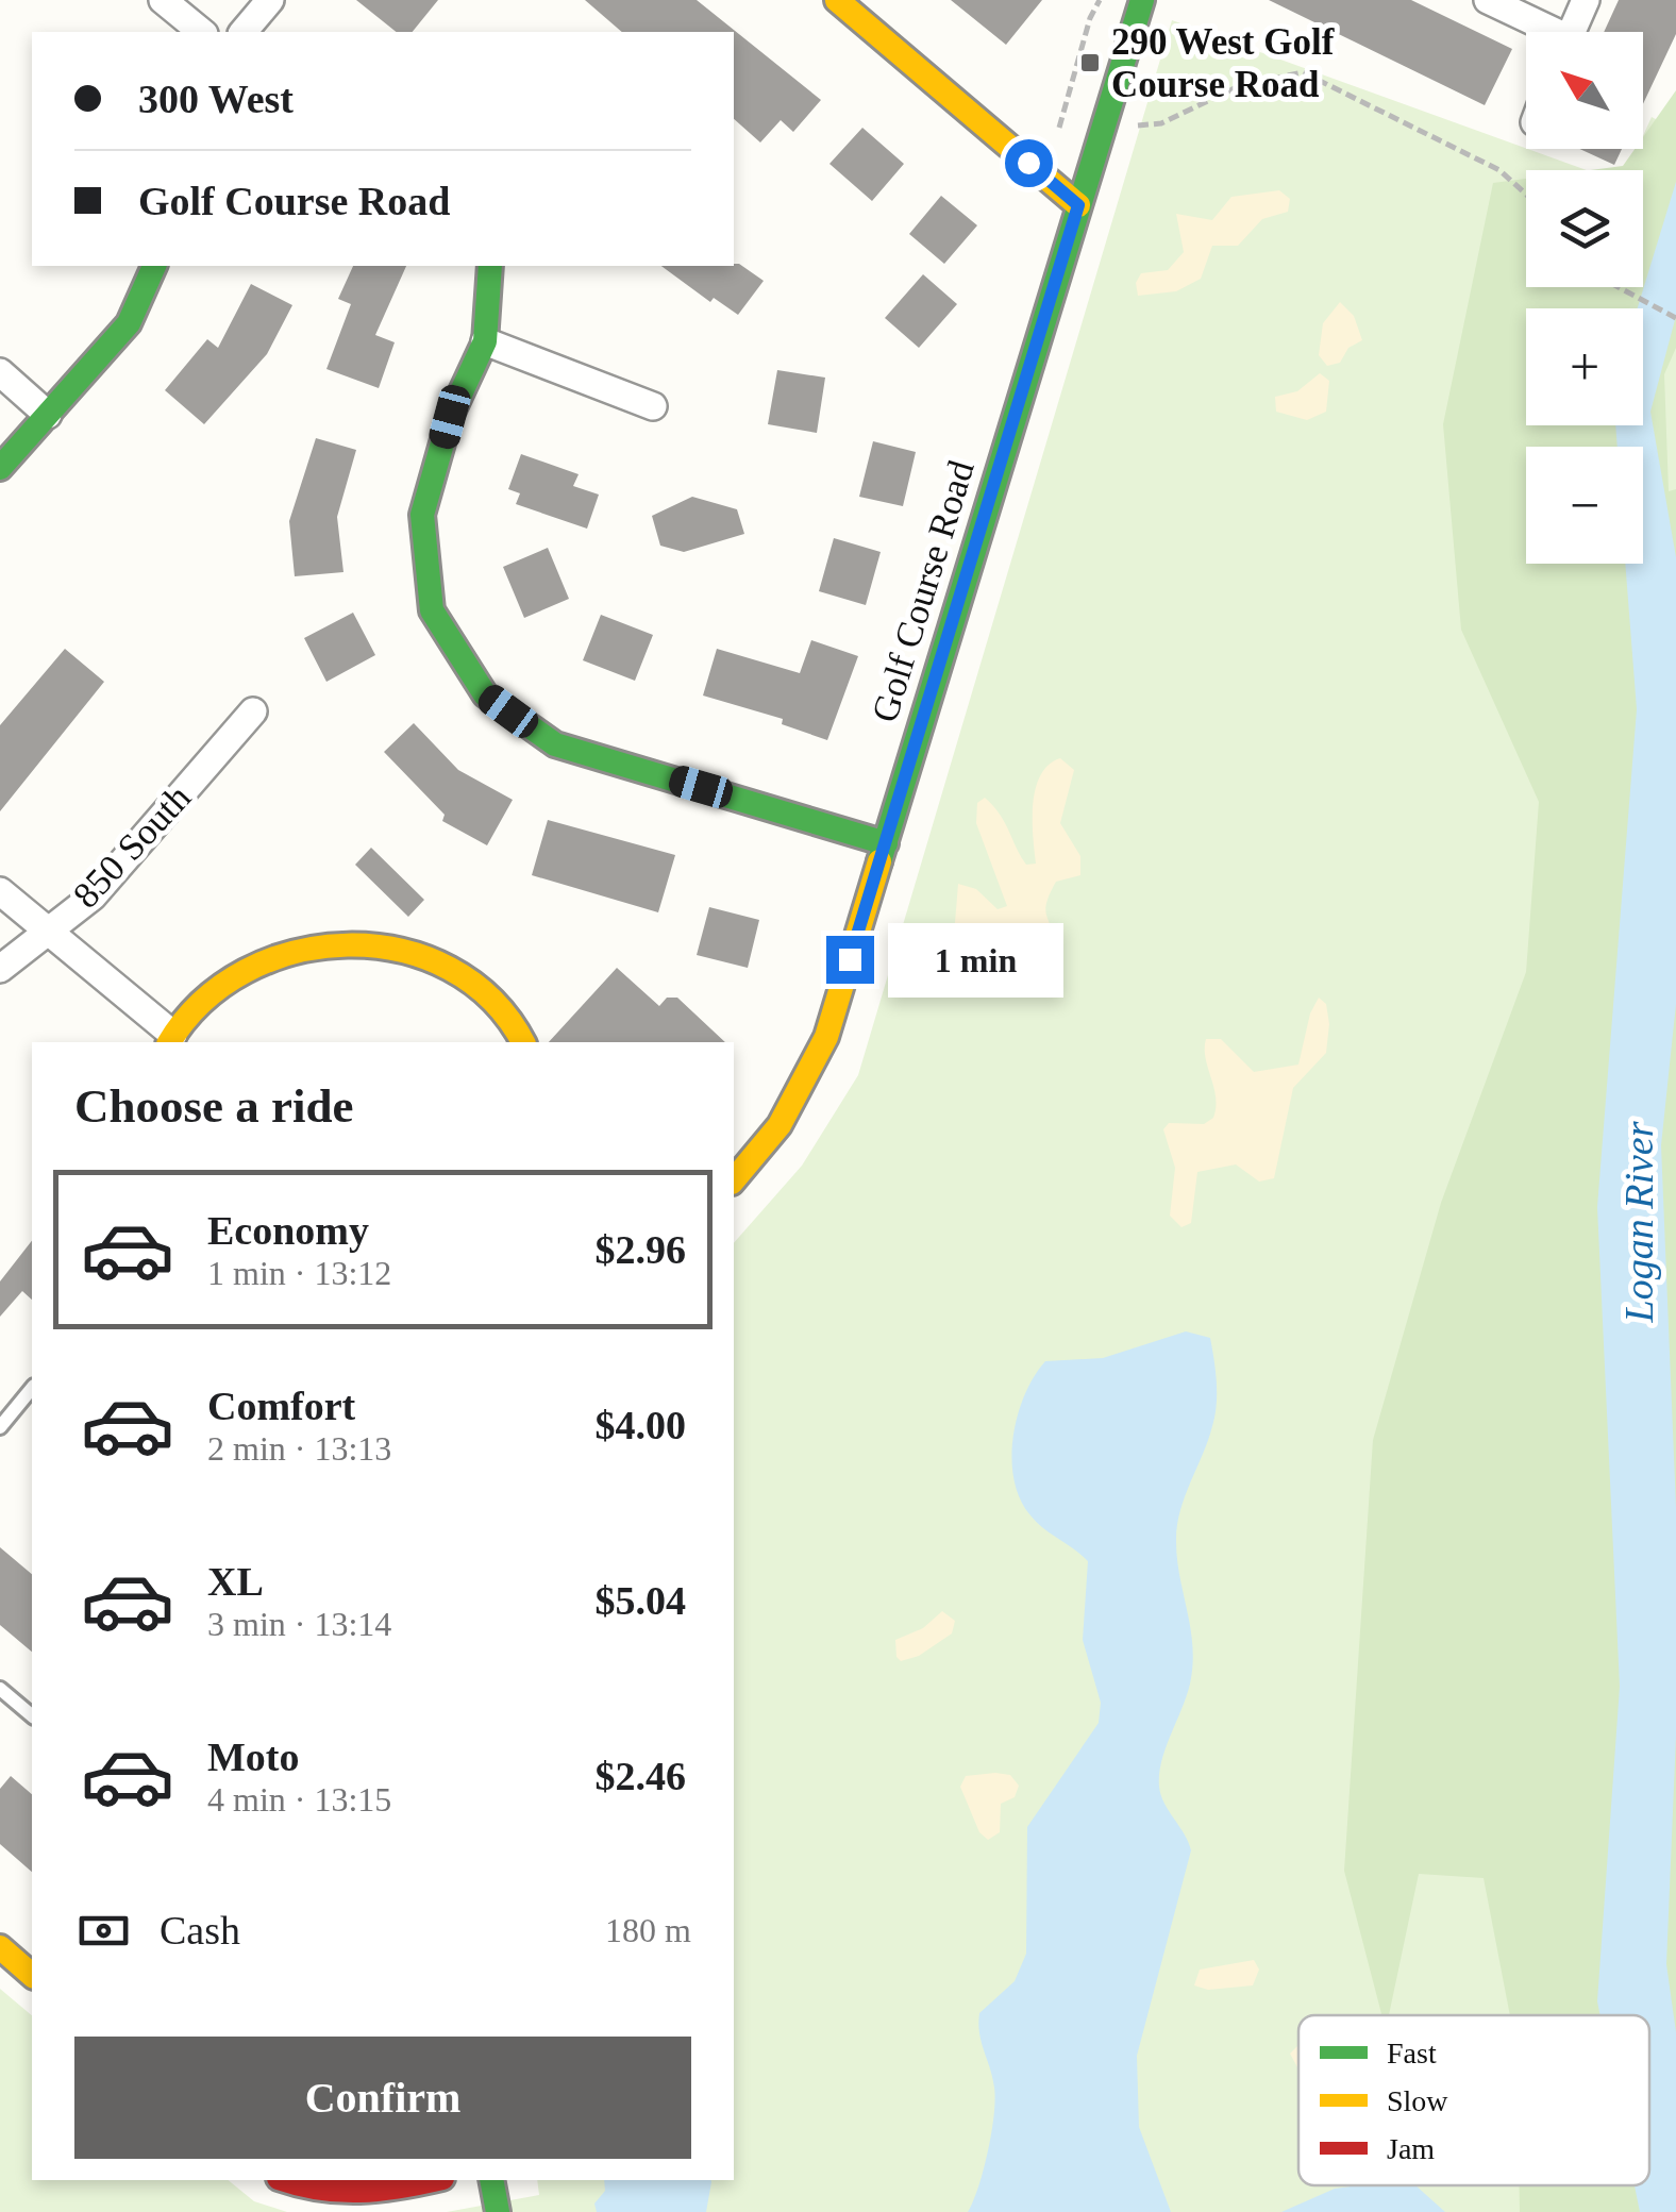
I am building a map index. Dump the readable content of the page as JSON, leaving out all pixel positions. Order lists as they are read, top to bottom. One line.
{"streets":{"street":["Golf Course Road","850 South"]},"water":["Logan River"],"places":{"transit":["290 West Golf Course Road"]},"legend":["Fast","Slow","Jam"],"north":"top left","page":{"map_buttons":["+","−"],"banner":["300 West","Golf Course Road"],"bubble":"1 min","heading":"Choose a ride","list":[{"name":"Economy","note":"1 min · 13:12","value":"$2.96"},{"name":"Comfort","note":"2 min · 13:13","value":"$4.00"},{"name":"XL","note":"3 min · 13:14","value":"$5.04"},{"name":"Moto","note":"4 min · 13:15","value":"$2.46"}],"pay":["Cash","180 m"],"buttons":"Confirm"}}
